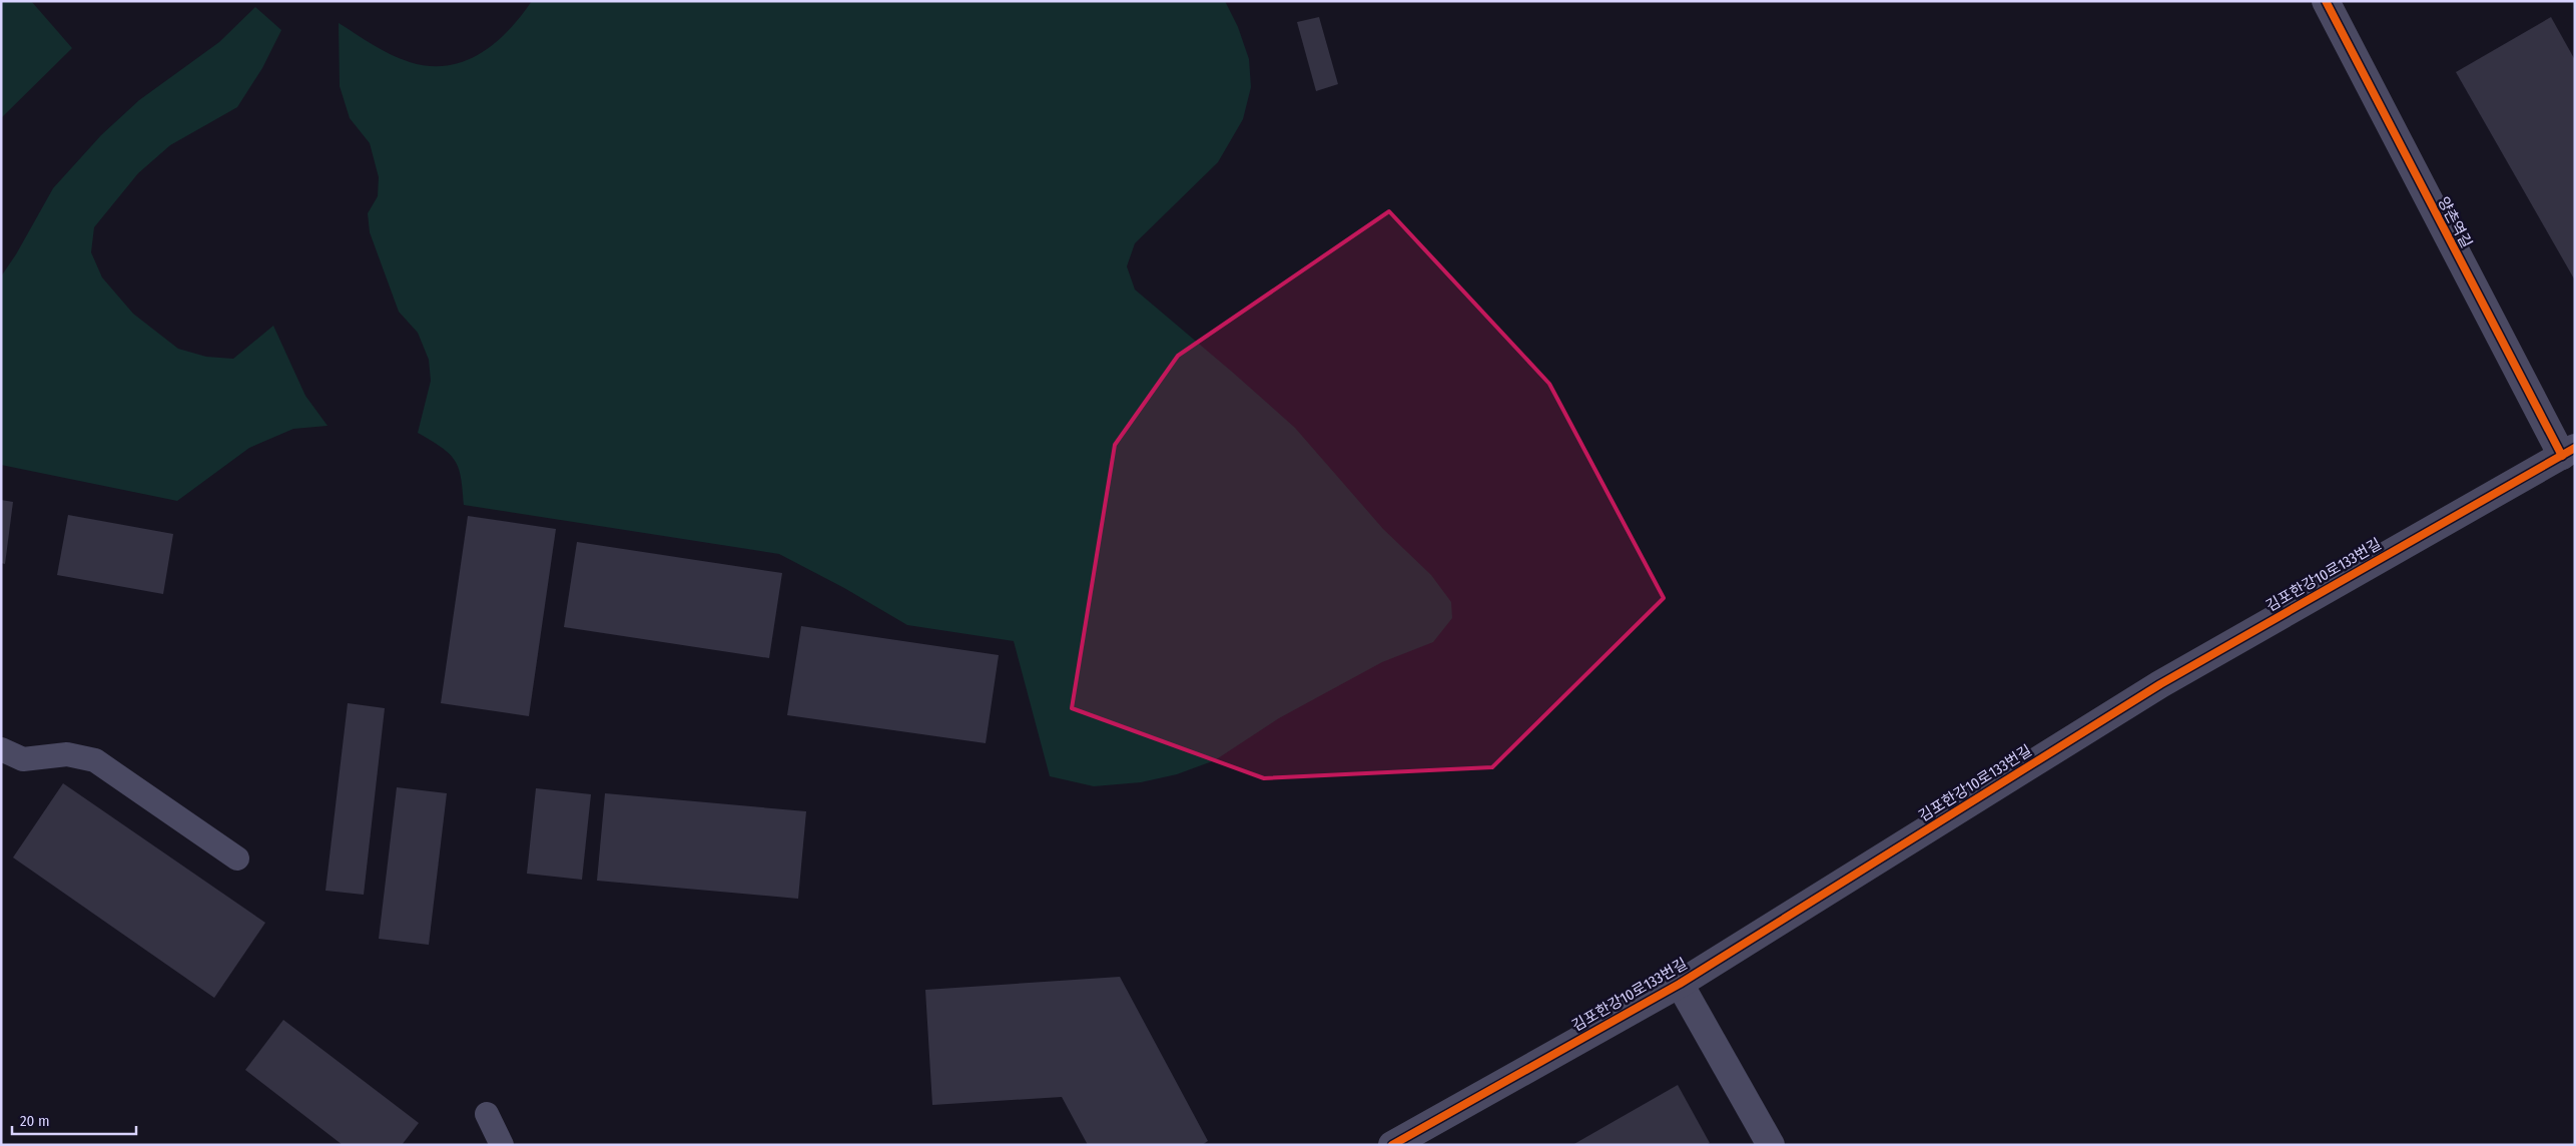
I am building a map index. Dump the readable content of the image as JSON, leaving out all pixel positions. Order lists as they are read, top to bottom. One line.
{"streets":{"street":["양촌역길","김포한강10로133번길"]},"crossings":[["양촌역길","김포한강10로133번길"]],"scale_bar":"20 m"}
